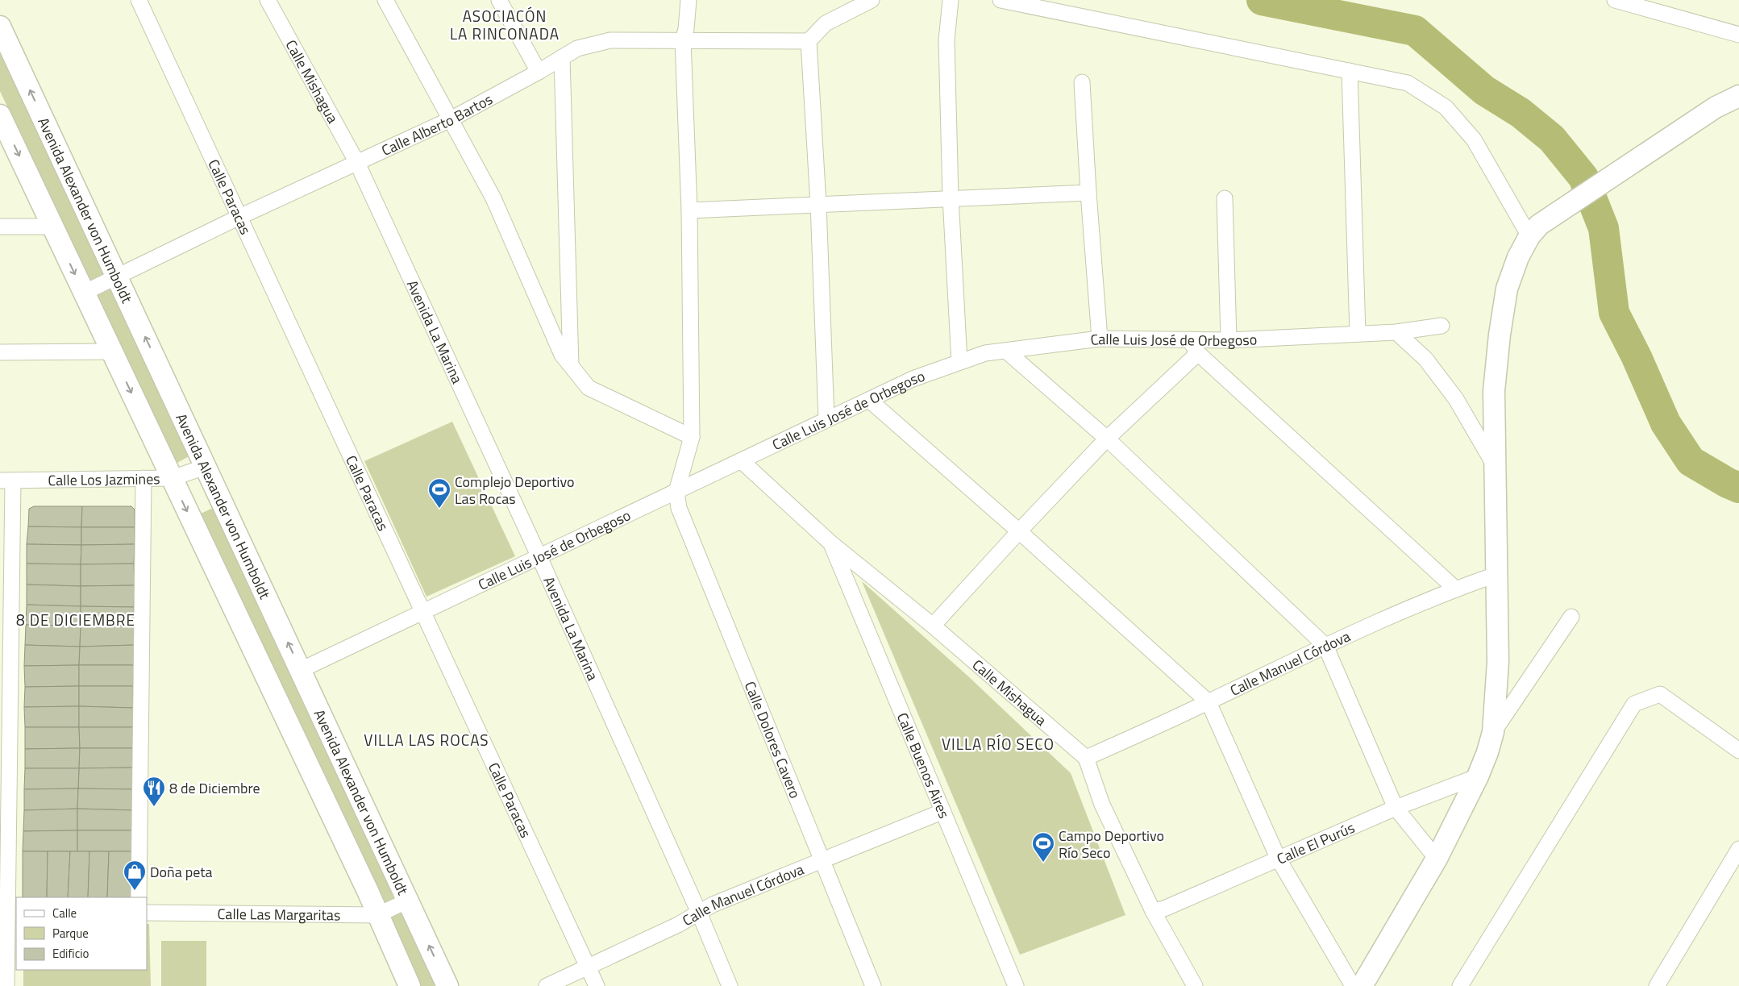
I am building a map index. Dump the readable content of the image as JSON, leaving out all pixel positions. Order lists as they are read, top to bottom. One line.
{"streets":{"main road":["Avenida Alexander von Humboldt"],"street":["Calle Mishagua","Calle Alberto Bartos","Calle Paracas","Avenida La Marina","Calle Luis José de Orbegoso","Calle Los Jazmines","Calle Manuel Córdova","Calle Dolores Cavero","Calle Buenos Aires","Calle El Purús","Calle Las Margaritas"]},"crossings":[["Calle Mishagua","Calle Alberto Bartos"],["Calle Mishagua","Avenida La Marina"],["Calle Mishagua","Calle Luis José de Orbegoso"],["Calle Mishagua","Calle Manuel Córdova"],["Calle Mishagua","Calle Buenos Aires"],["Calle Alberto Bartos","Calle Paracas"],["Calle Alberto Bartos","Avenida Alexander von Humboldt"],["Calle Alberto Bartos","Avenida La Marina"],["Calle Paracas","Calle Luis José de Orbegoso"],["Calle Paracas","Calle Manuel Córdova"],["Avenida Alexander von Humboldt","Calle Luis José de Orbegoso"],["Avenida Alexander von Humboldt","Calle Los Jazmines"],["Avenida Alexander von Humboldt","Calle Las Margaritas"],["Avenida La Marina","Calle Luis José de Orbegoso"],["Avenida La Marina","Calle Manuel Córdova"],["Calle Luis José de Orbegoso","Calle Dolores Cavero"],["Calle Manuel Córdova","Calle Dolores Cavero"],["Calle Manuel Córdova","Calle Buenos Aires"]],"districts":["ASOCIACÓN LA RINCONADA","8 DE DICIEMBRE","VILLA LAS ROCAS","VILLA RÍO SECO"],"places":{"sports":["Complejo Deportivo Las Rocas","Campo Deportivo Río Seco"],"restaurant":["8 de Diciembre"],"shop":["Doña peta"]},"legend":["Calle","Parque","Edificio"]}
